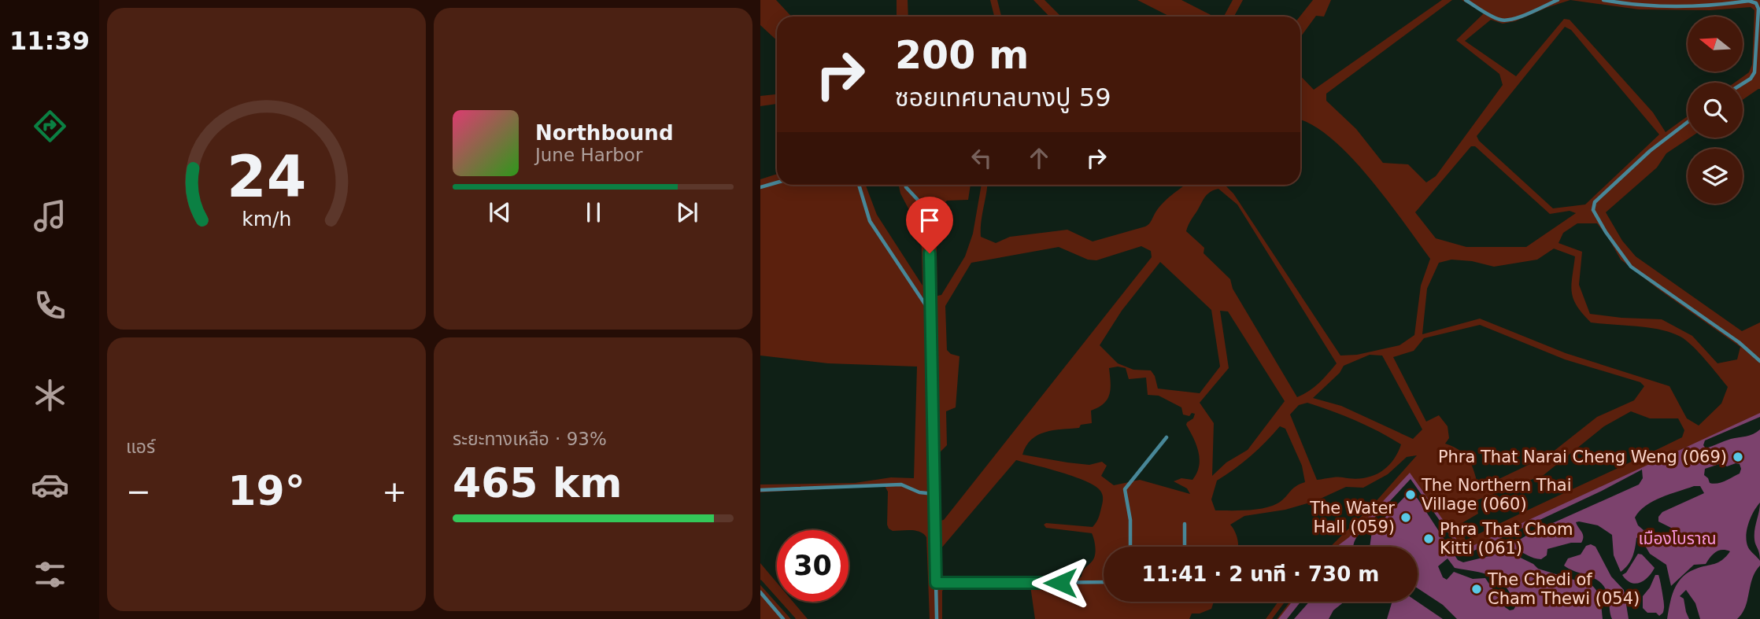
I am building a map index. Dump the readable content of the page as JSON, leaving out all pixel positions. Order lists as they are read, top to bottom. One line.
{"parks":["เมืองโบราณ"],"places":["Phra That Narai Cheng Weng (069)","The Northern Thai Village (060)","The Water Hall (059)","Phra That Chom Kitti (061)","The Chedi of Cham Thewi (054)"],"north":"left","page":{"tabs":"11:39","turn":["200 m","ซอยเทศบาลบางปู 59"],"song":["Northbound","June Harbor"],"tile":["แอร์",["ระยะทางเหลือ · 93%","465 km"]],"heat":["−","19°","+"],"limit":"30","trip":"11:41 · 2 นาที · 730 m","gauge":["24","km/h"]}}
